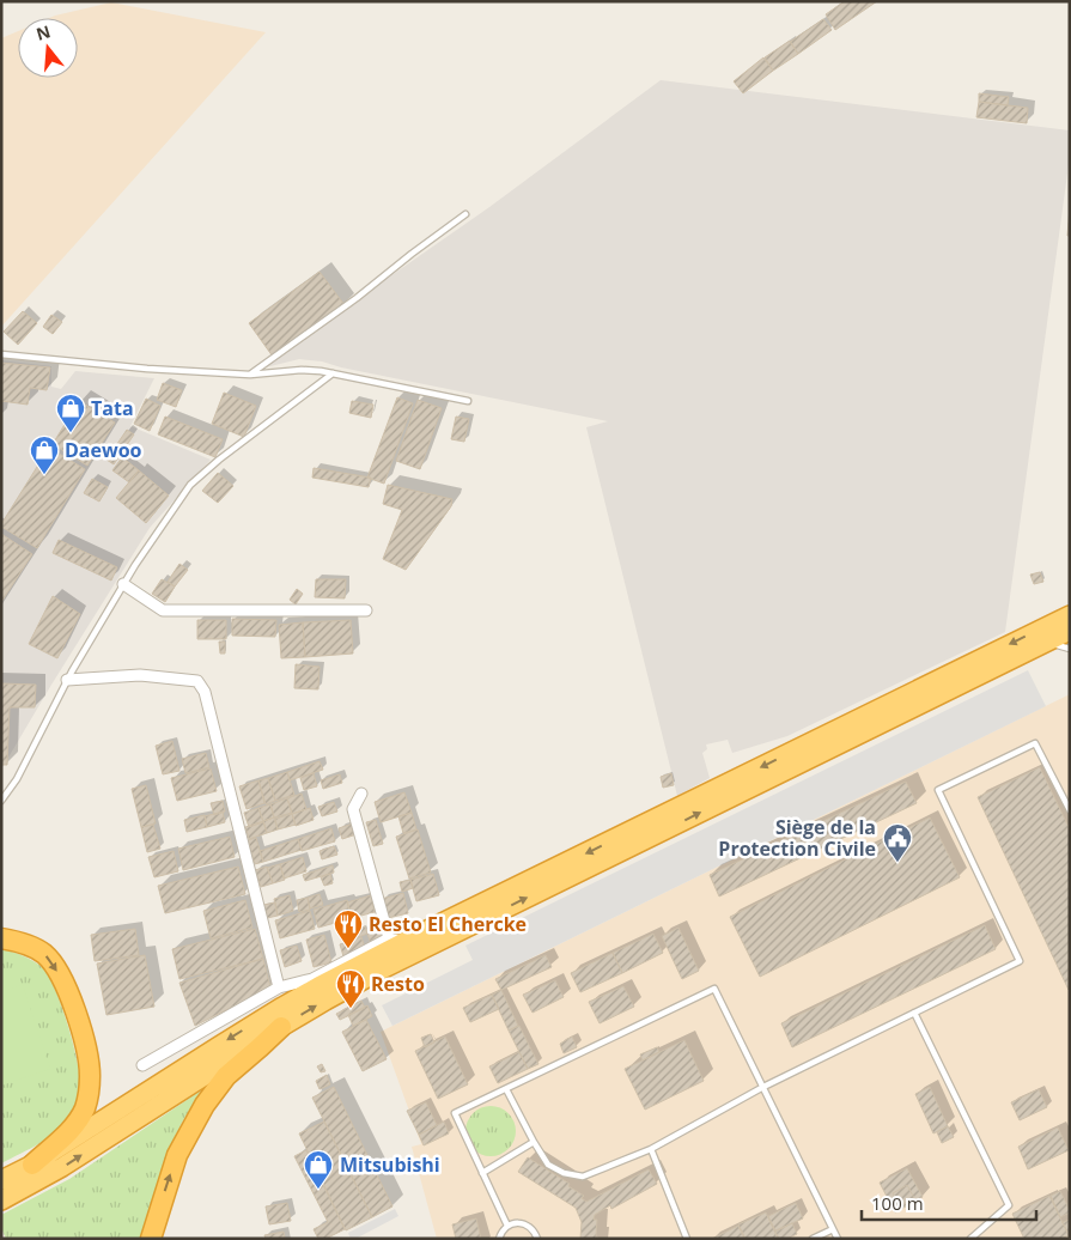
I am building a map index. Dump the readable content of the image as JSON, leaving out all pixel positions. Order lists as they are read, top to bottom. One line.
{"places":{"shop":["Tata","Daewoo","Mitsubishi"],"public building":["Siège de la Protection Civile"],"restaurant":["Resto El Chercke","Resto"]},"scale_bar":"100 m","north":"top"}
